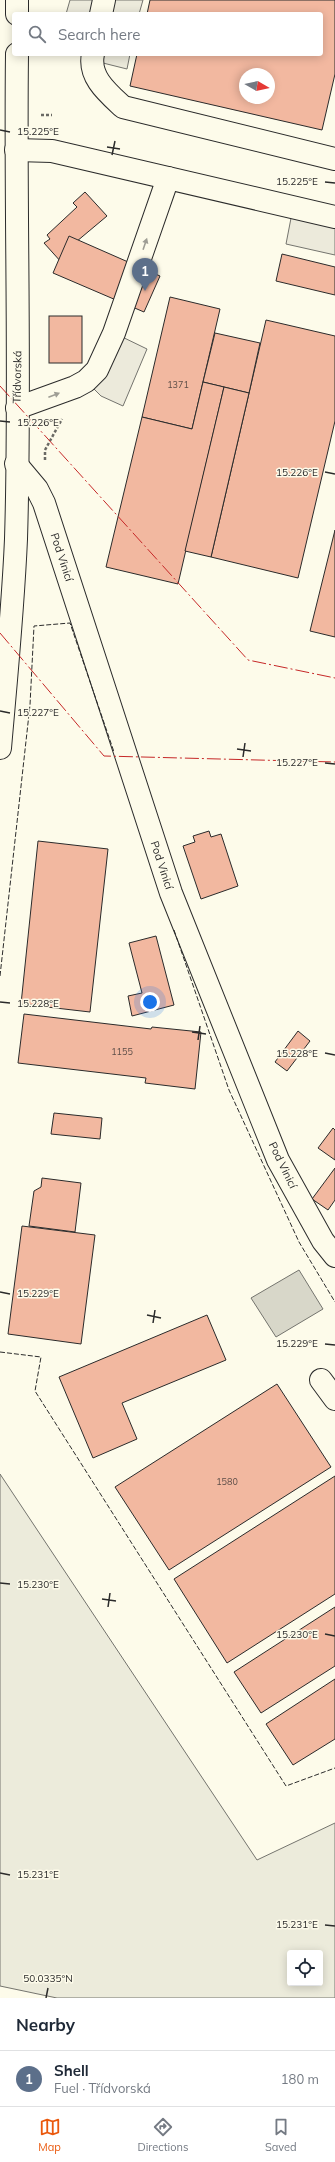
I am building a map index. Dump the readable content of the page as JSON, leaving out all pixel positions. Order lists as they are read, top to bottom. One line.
{"streets":{"street":["Třídvorská","Pod Vinicí"]},"crossings":[["Třídvorská","Pod Vinicí"]],"house_numbers":["1371","1155","1580"],"north":"right","page":{"search":"Search here","pins":"1","heading":"Nearby","list":[{"mark":"1","name":"Shell","note":"Fuel · Třídvorská","value":"180 m"}],"nav":["Map","Directions","Saved"]},"coordinates":["15.225°E","15.226°E","15.227°E","15.228°E","15.229°E","15.230°E","15.231°E","50.0335°N"]}
